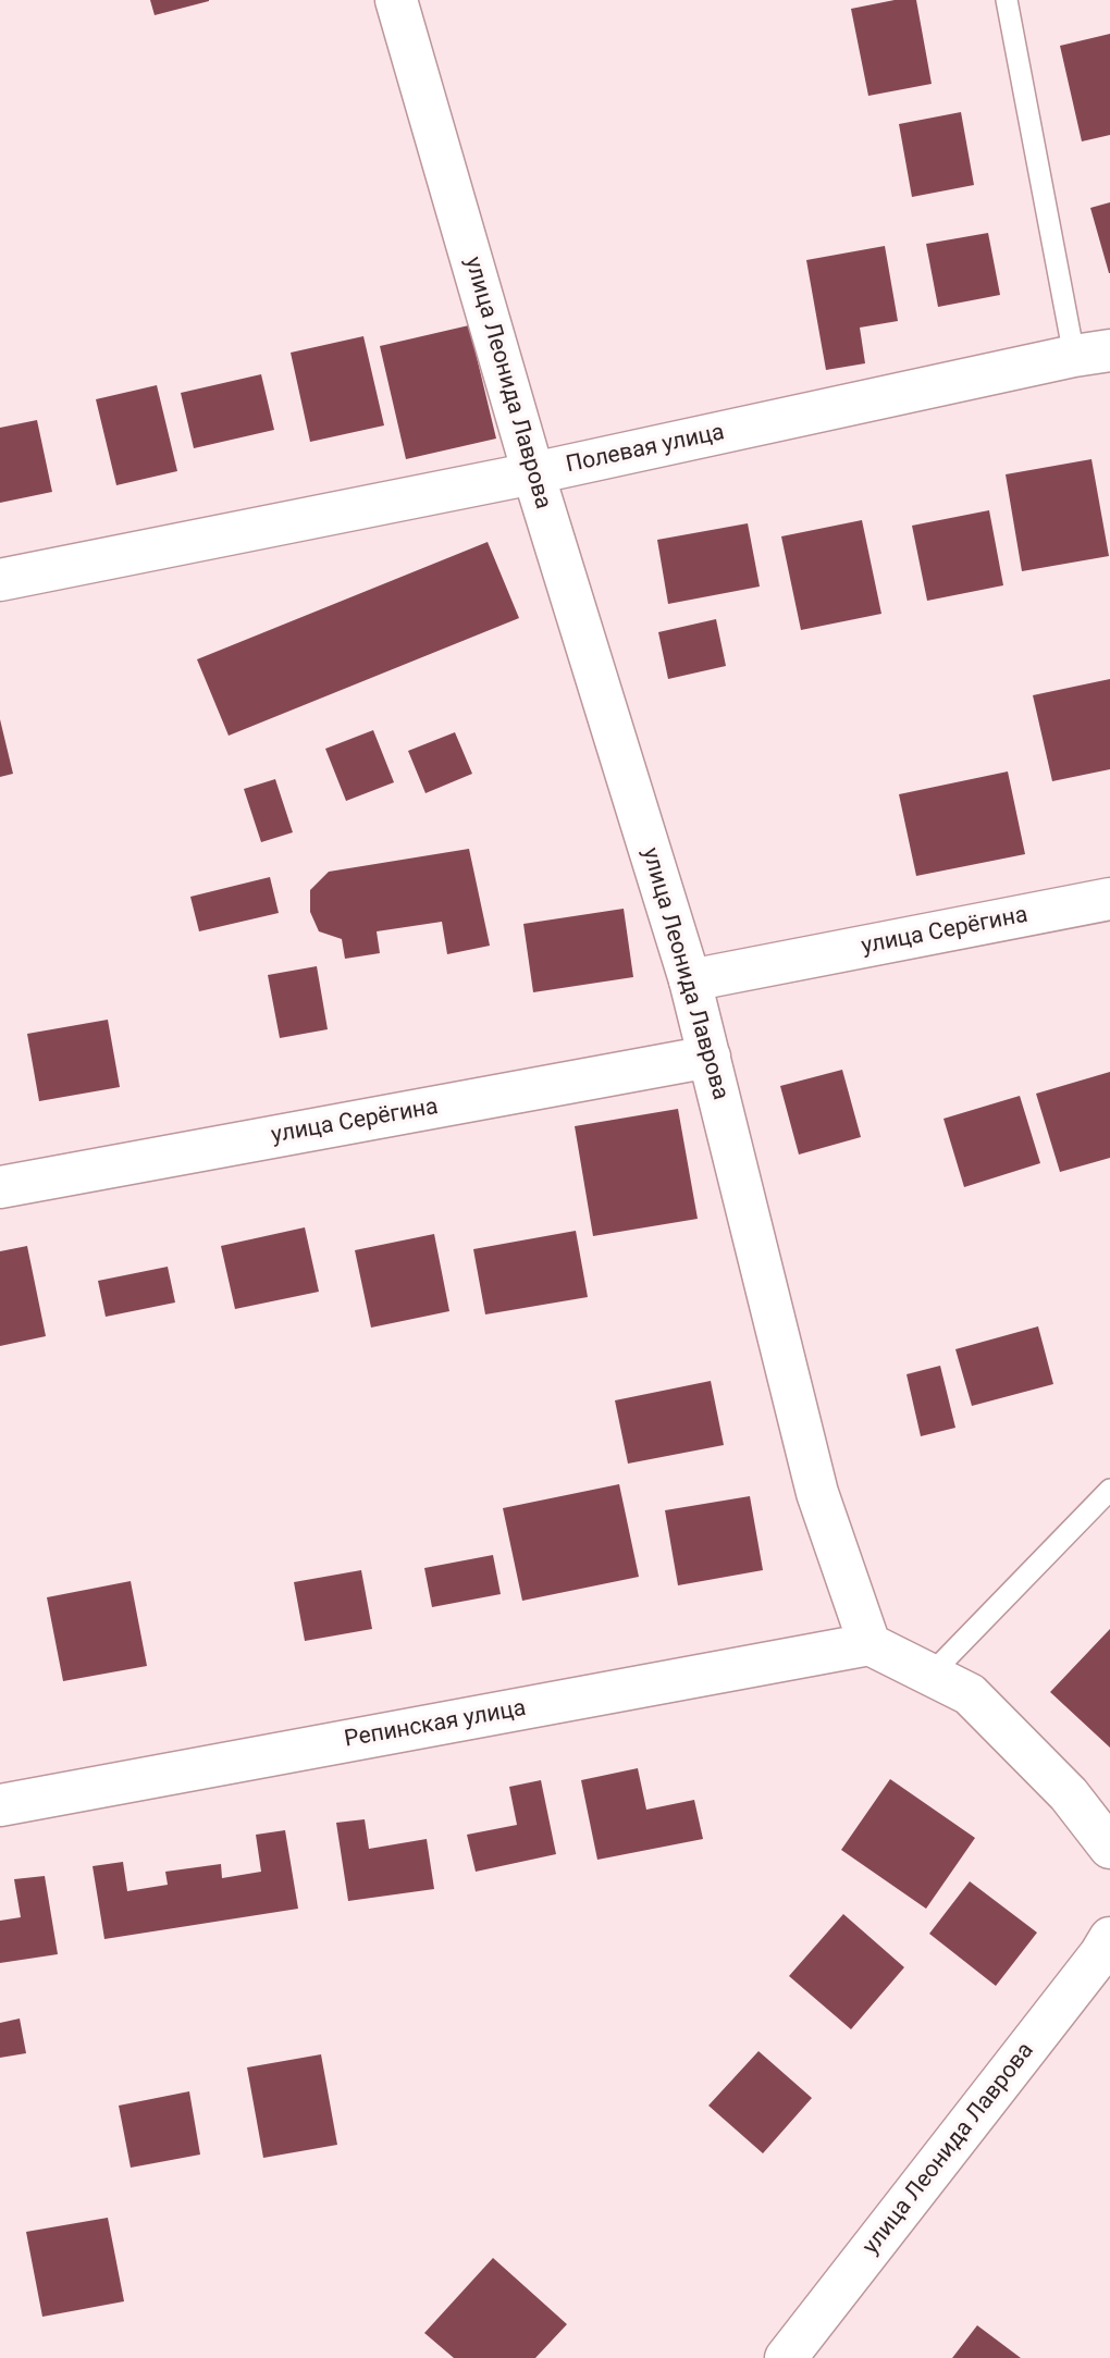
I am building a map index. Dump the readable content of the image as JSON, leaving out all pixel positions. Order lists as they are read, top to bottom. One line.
{"streets":{"street":["улица Леонида Лаврова","Полевая улица","улица Серёгина","Репинская улица"]},"crossings":[["улица Леонида Лаврова","Полевая улица"],["улица Леонида Лаврова","улица Серёгина"],["улица Леонида Лаврова","Репинская улица"]]}
